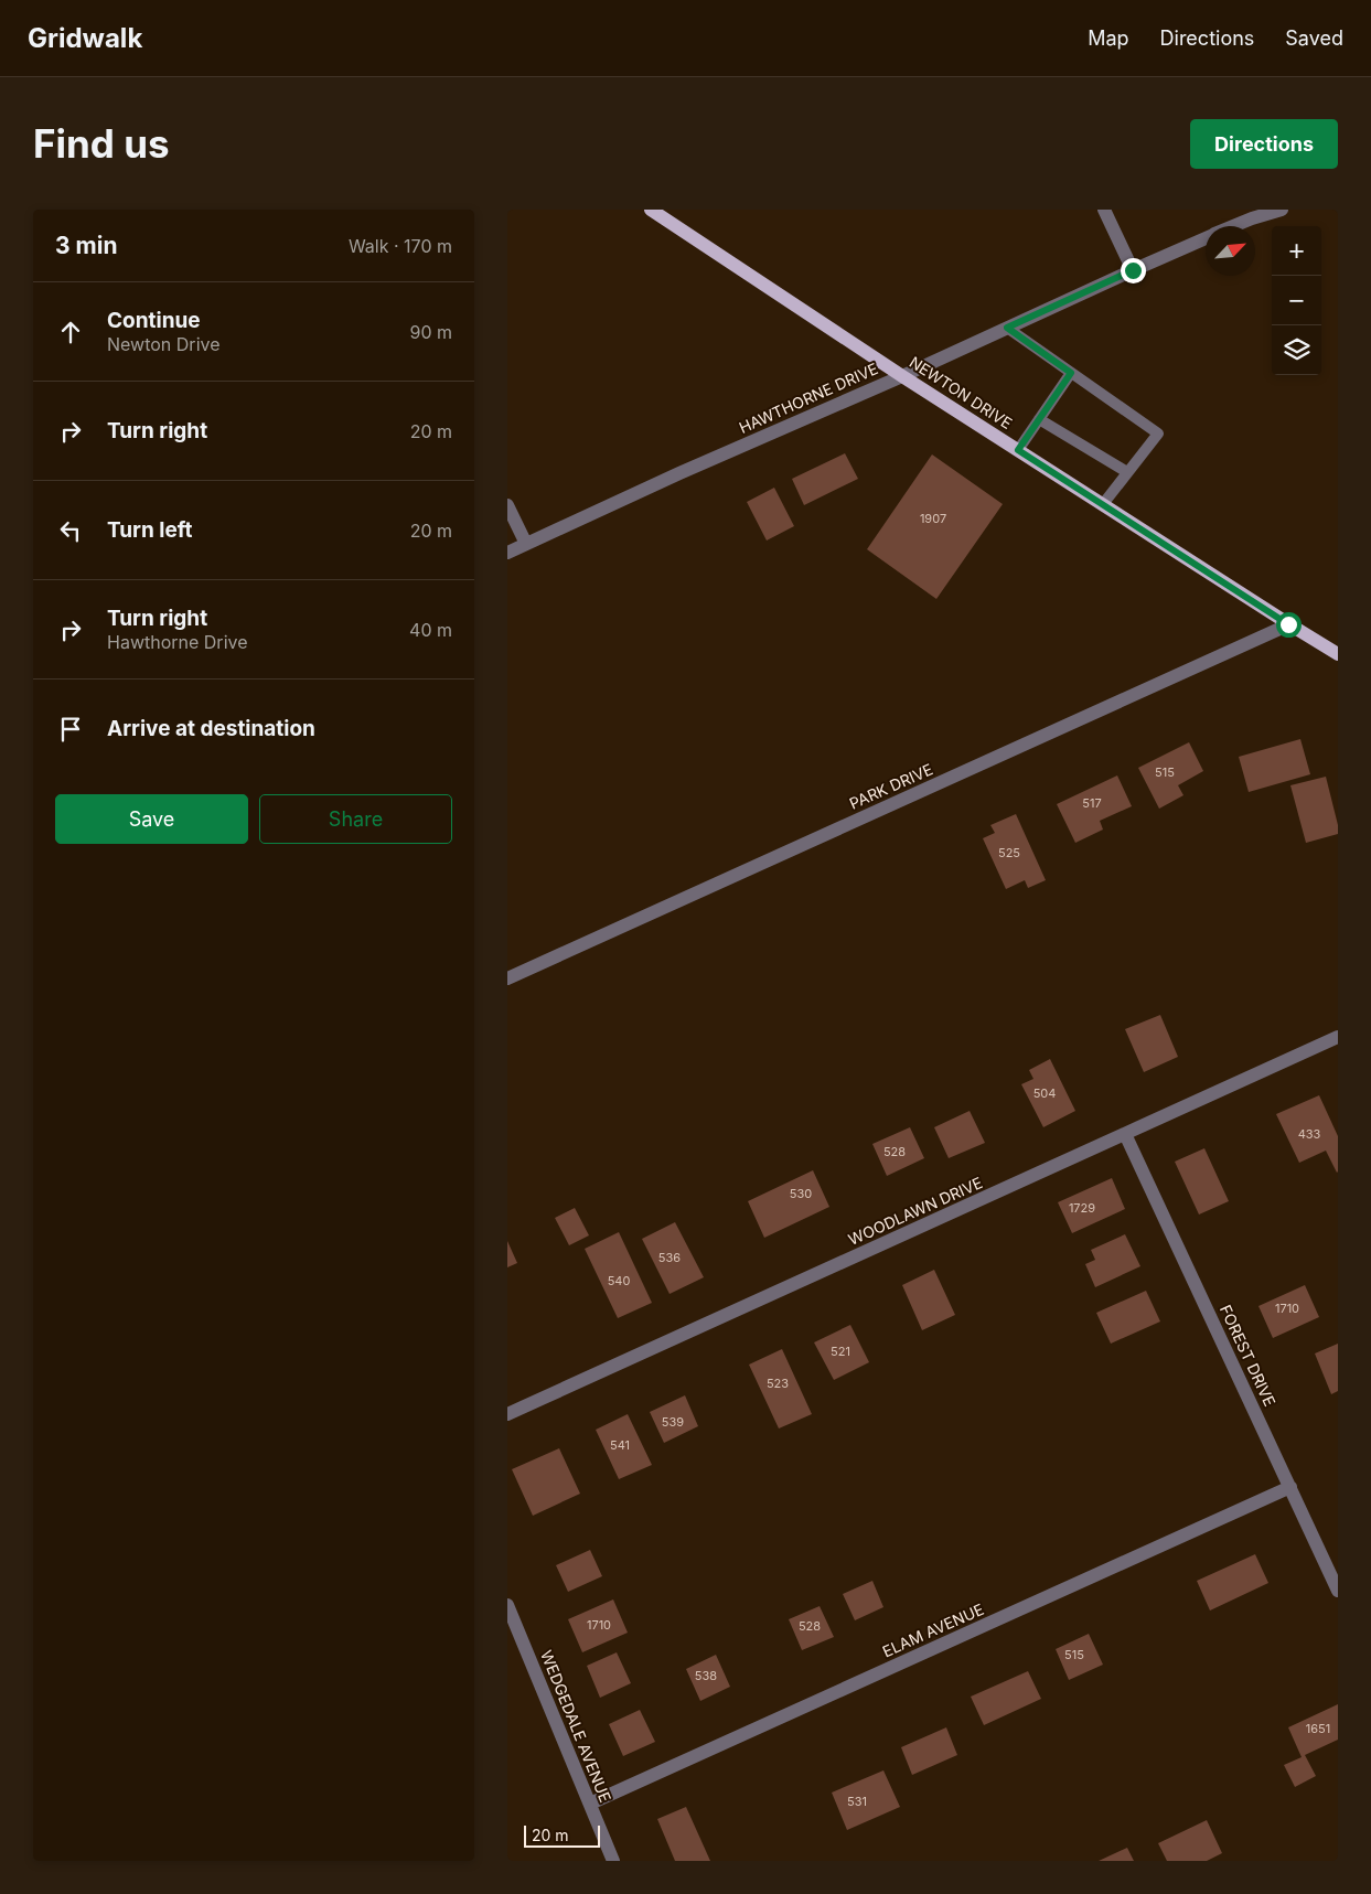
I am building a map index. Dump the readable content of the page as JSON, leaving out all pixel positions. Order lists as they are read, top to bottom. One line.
{"streets":{"main road":["NEWTON DRIVE"],"street":["HAWTHORNE DRIVE","PARK DRIVE","WOODLAWN DRIVE","FOREST DRIVE","ELAM AVENUE","WEDGEDALE AVENUE"]},"crossings":[["NEWTON DRIVE","HAWTHORNE DRIVE"],["NEWTON DRIVE","PARK DRIVE"],["WOODLAWN DRIVE","FOREST DRIVE"],["FOREST DRIVE","ELAM AVENUE"],["ELAM AVENUE","WEDGEDALE AVENUE"]],"house_numbers":["1907","515","517","525","504","433","528","530","1729","536","540","1710","521","523","539","541","1710","528","515","538","1651","531"],"scale_bar":"20 m","north":"top right","page":{"header":"Gridwalk","nav":["Map","Directions","Saved"],"buttons":["Directions",["Save","Share"]],"title":"Find us","heading":["3 min","Walk · 170 m"],"map_buttons":["+","−"],"list":[["Continue","Newton Drive","90 m"],["Turn right","20 m"],["Turn left","20 m"],["Turn right","Hawthorne Drive","40 m"],"Arrive at destination"],"scale":"20 m"}}
